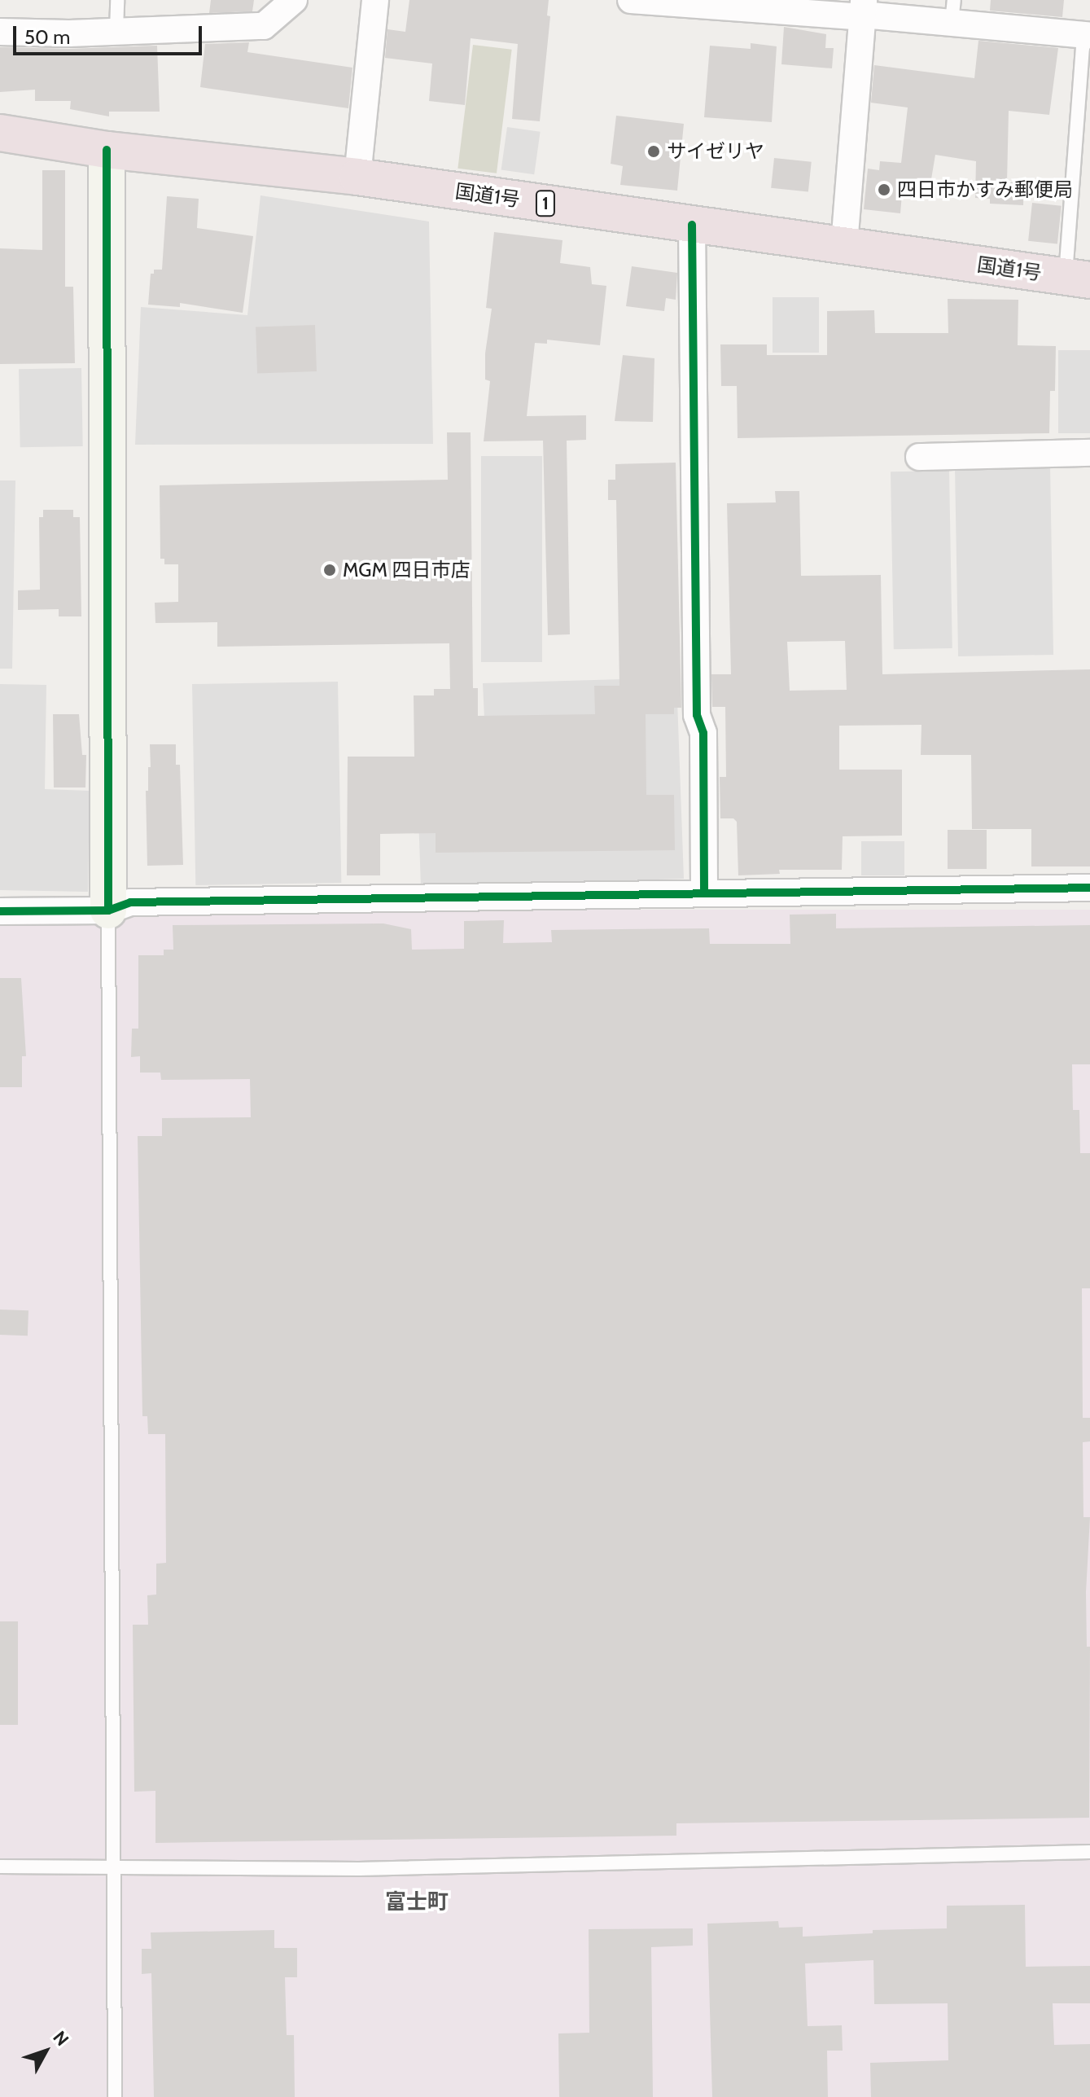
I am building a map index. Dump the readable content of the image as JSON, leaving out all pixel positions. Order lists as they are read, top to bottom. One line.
{"streets":{"highway":["国道1号","1"]},"districts":["富士町"],"places":["サイゼリヤ","四日市かすみ郵便局","MGM 四日市店"],"scale_bar":"50 m","north":"top right"}
